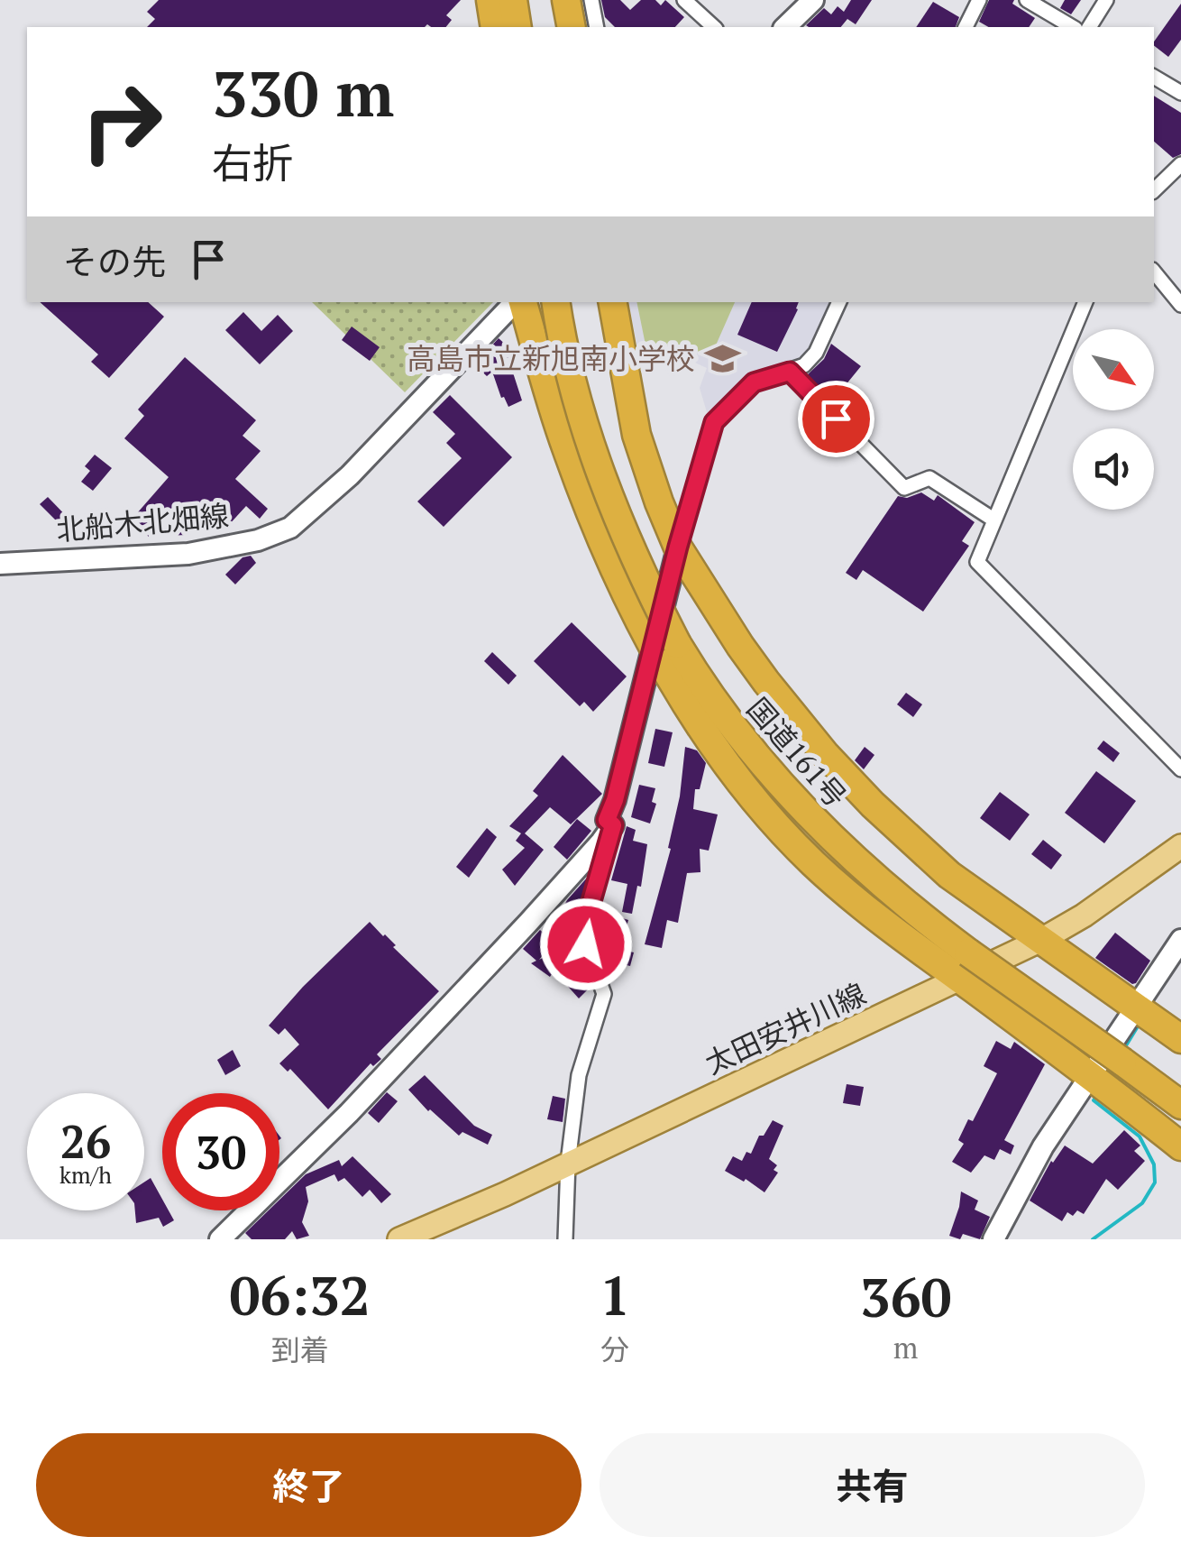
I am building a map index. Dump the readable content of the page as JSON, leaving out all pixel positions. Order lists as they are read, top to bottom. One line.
{"streets":{"highway":["国道161号"],"main road":["太田安井川線"],"street":["北船木北畑線"]},"crossings":[["国道161号","太田安井川線"]],"places":{"school or university":["高島市立新旭南小学校"]},"north":"bottom right","page":{"turn":["330 m","右折"],"then":"その先","speed":"26 km/h","limit":"30","eta":["06:32","到着","1","分","360","m"],"buttons":["終了","共有"]}}
